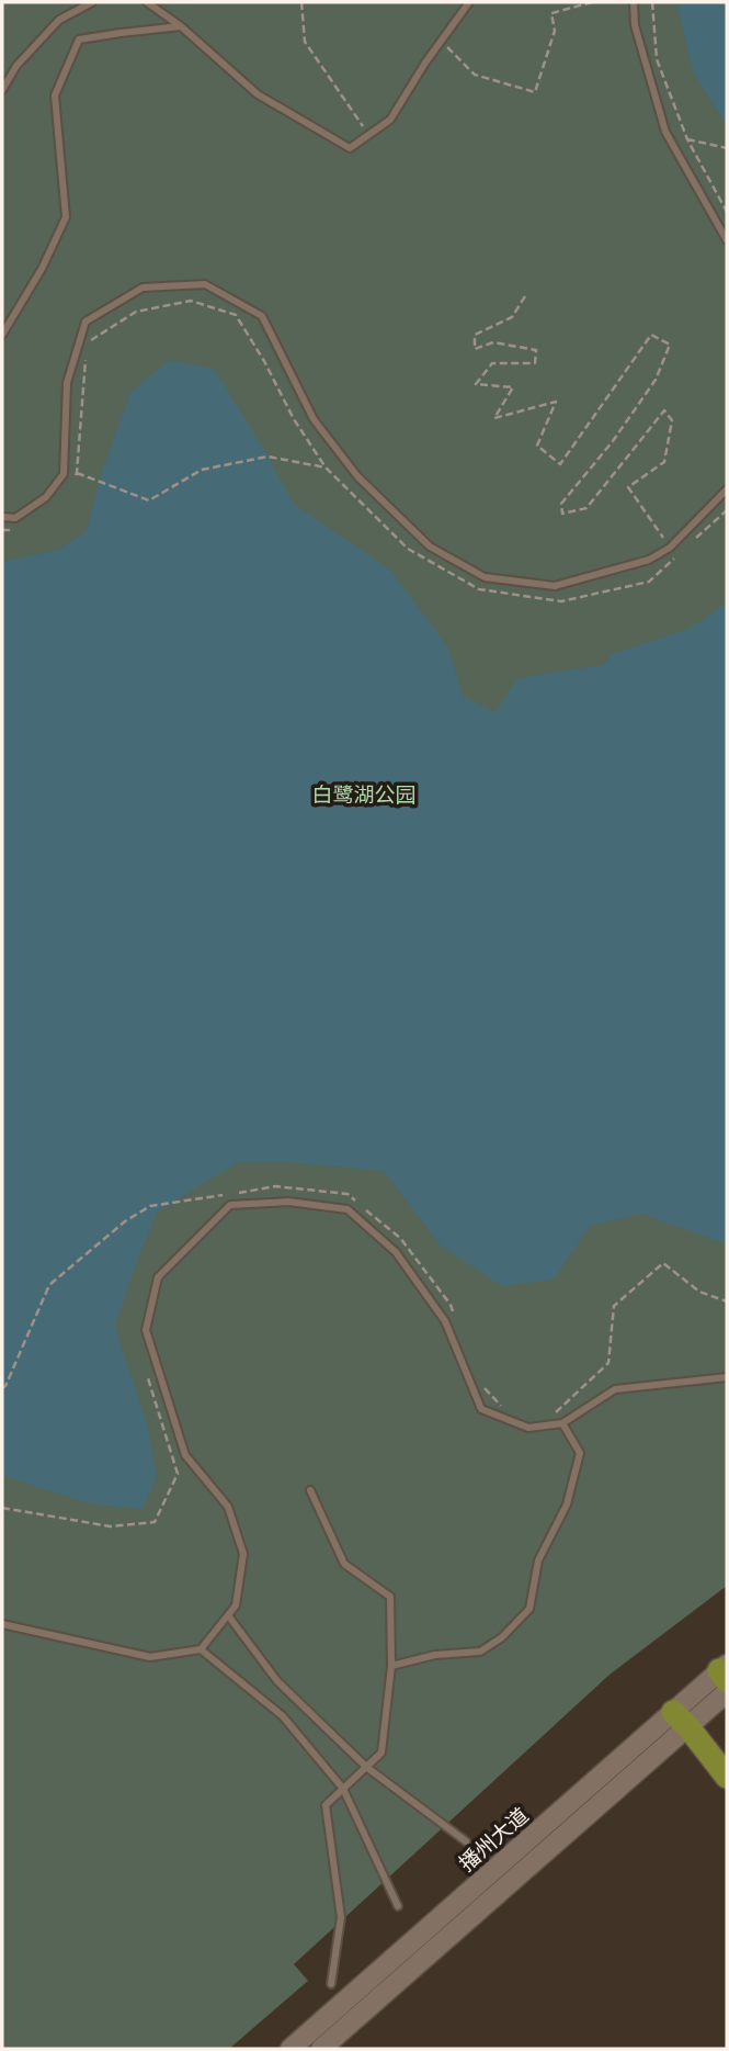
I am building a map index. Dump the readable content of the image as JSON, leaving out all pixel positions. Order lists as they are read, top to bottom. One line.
{"streets":{"main road":["播州大道"]},"parks":["白鹭湖公园"]}
